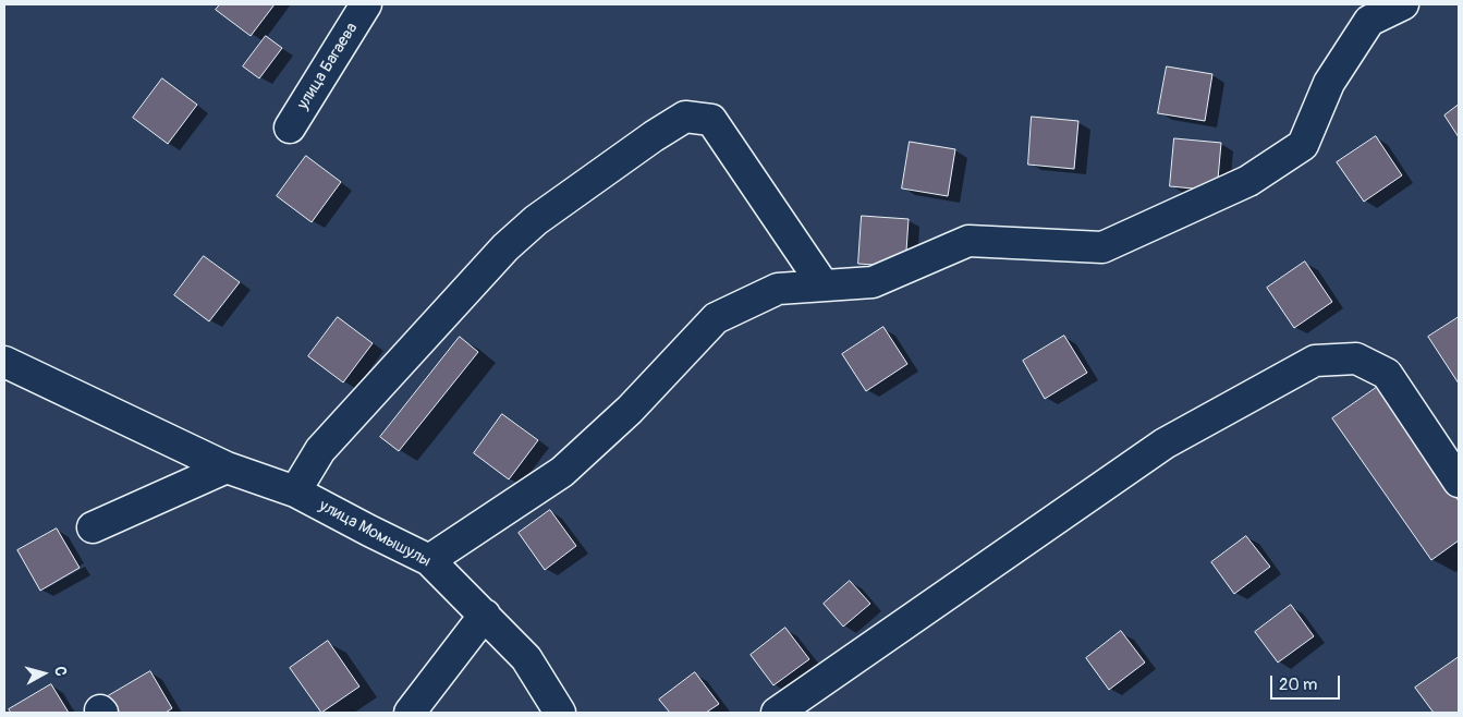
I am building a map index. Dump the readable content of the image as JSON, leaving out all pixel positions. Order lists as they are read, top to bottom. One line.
{"streets":{"street":["улица Багаева","улица Момышулы"]},"scale_bar":"20 m","north":"right"}
